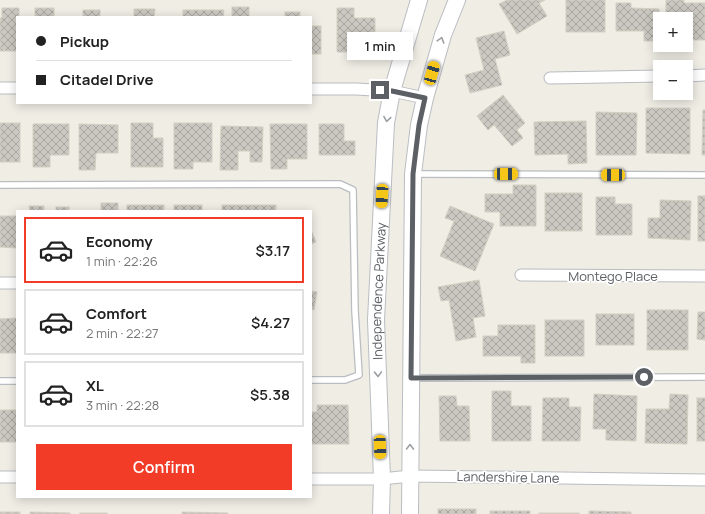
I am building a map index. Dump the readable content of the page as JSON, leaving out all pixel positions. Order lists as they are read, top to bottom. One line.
{"streets":{"main road":["Independence Parkway"],"street":["Montego Place","Landershire Lane"]},"crossings":[["Independence Parkway","Landershire Lane"]],"page":{"map_buttons":["+","−"],"banner":["Pickup","Citadel Drive"],"bubble":"1 min","list":[{"name":"Economy","note":"1 min · 22:26","value":"$3.17"},{"name":"Comfort","note":"2 min · 22:27","value":"$4.27"},{"name":"XL","note":"3 min · 22:28","value":"$5.38"}],"buttons":"Confirm"}}
